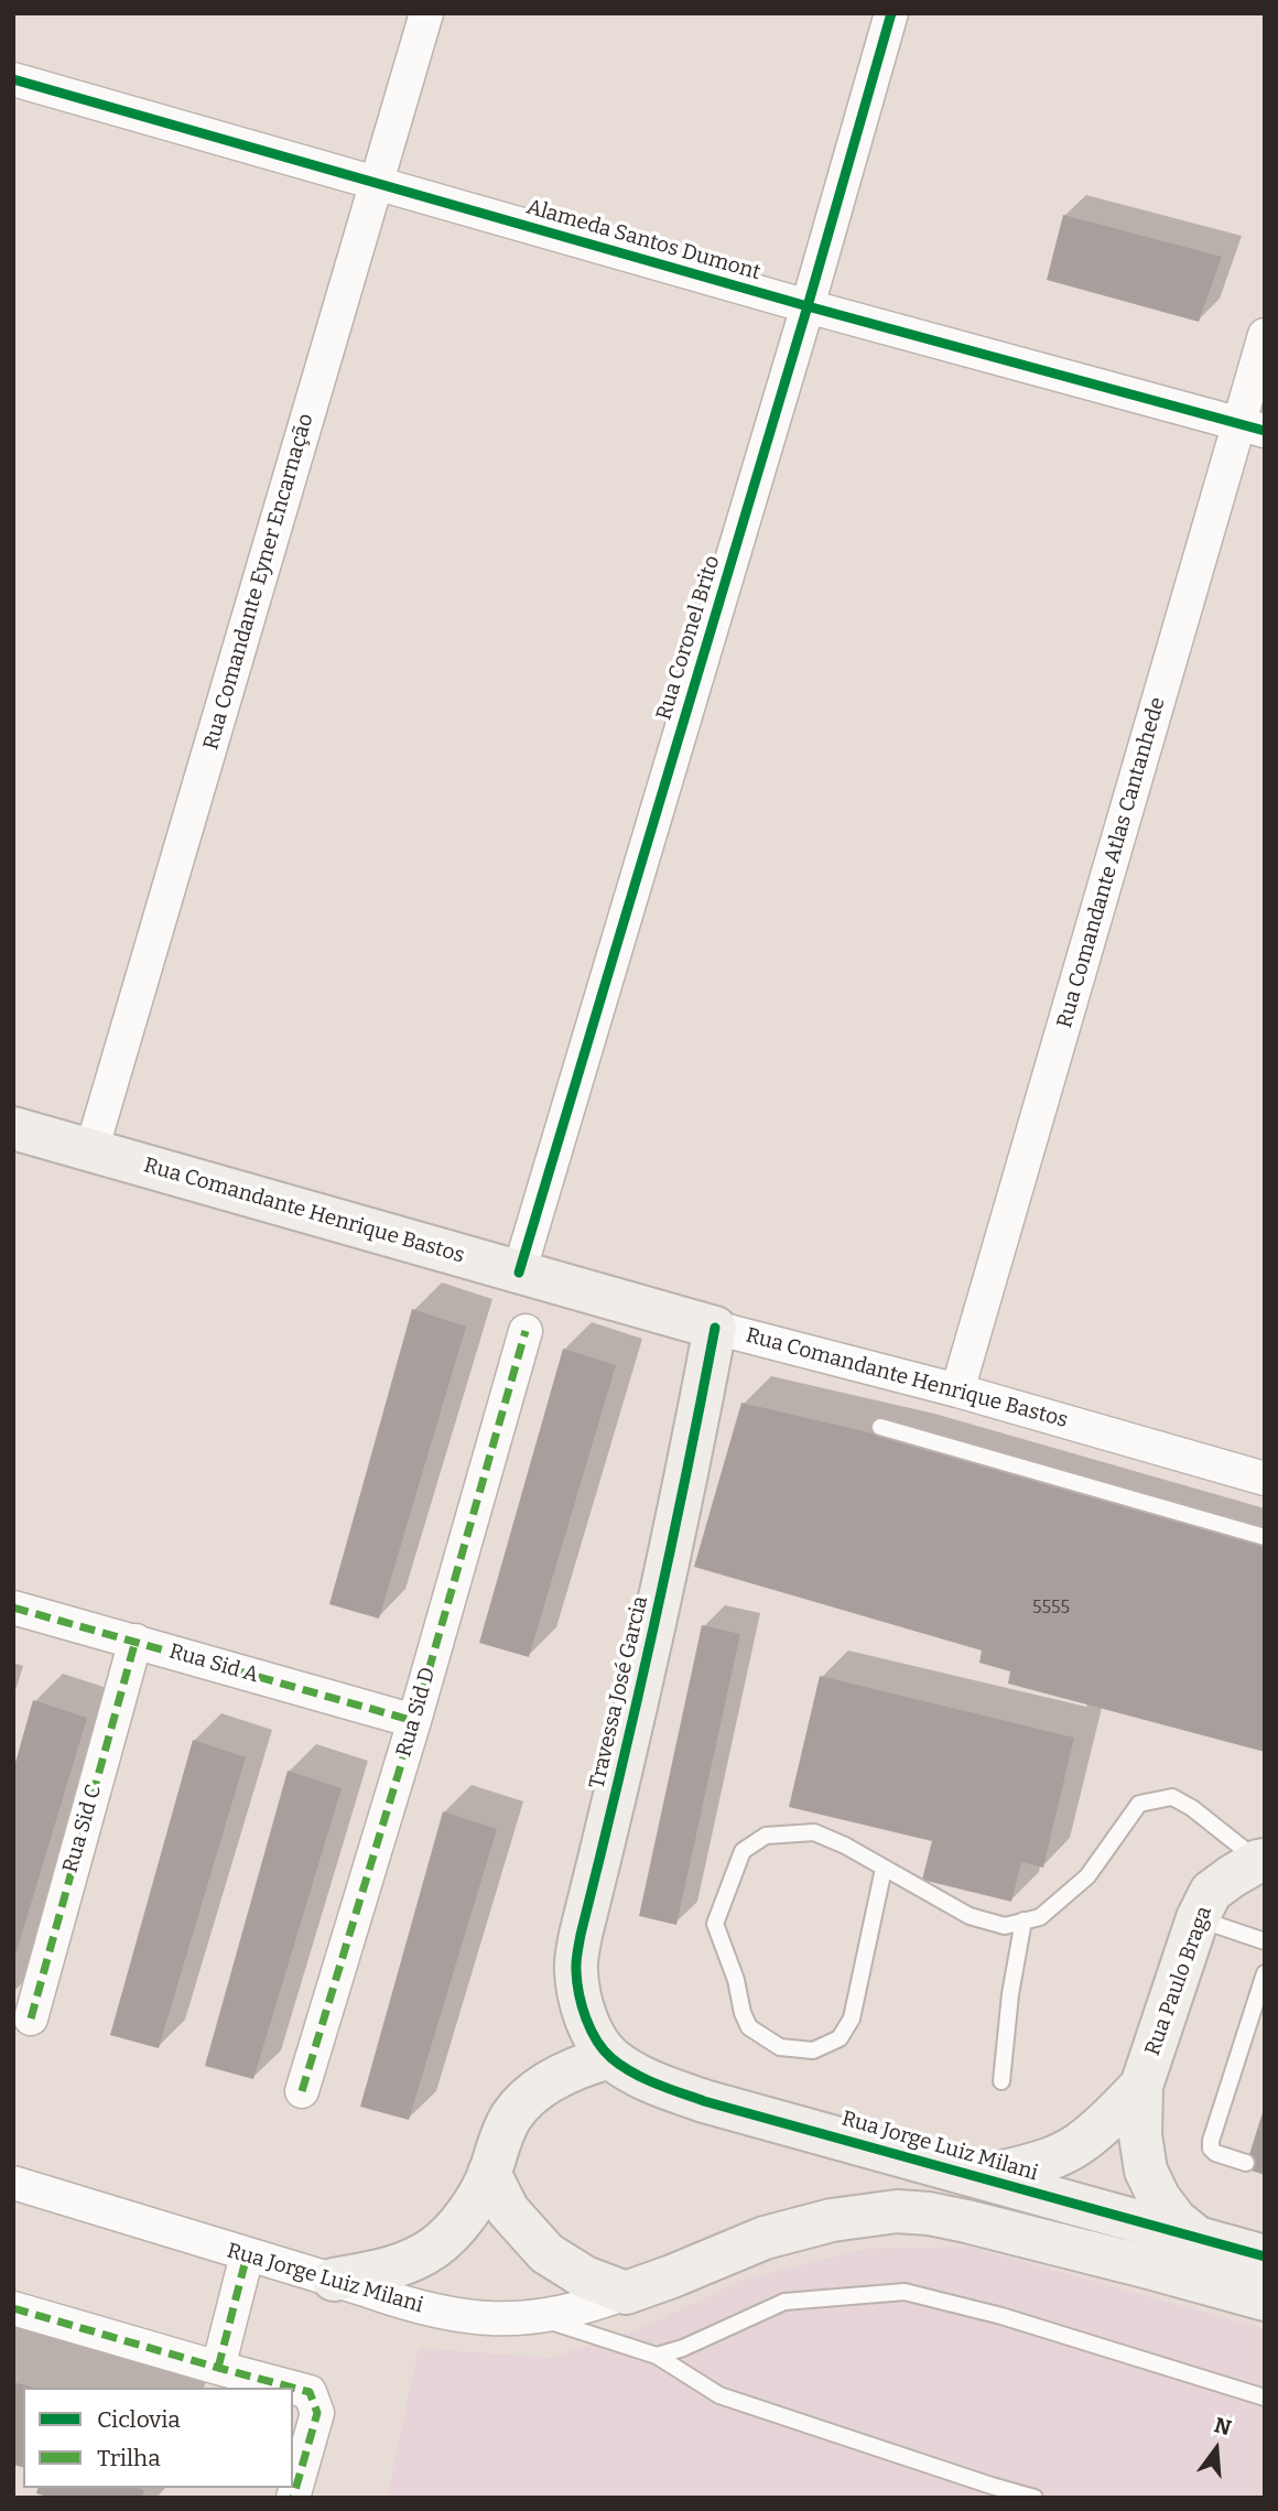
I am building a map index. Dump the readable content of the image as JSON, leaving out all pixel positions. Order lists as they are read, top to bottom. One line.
{"streets":{"street":["Alameda Santos Dumont","Rua Comandante Eyner Encarnação","Rua Coronel Brito","Rua Comandante Atlas Cantanhede","Rua Comandante Henrique Bastos","Rua Sid A","Travessa José Garcia","Rua Sid D","Rua Sid C","Rua Paulo Braga","Rua Jorge Luiz Milani"]},"crossings":[["Alameda Santos Dumont","Rua Comandante Eyner Encarnação"],["Alameda Santos Dumont","Rua Coronel Brito"],["Alameda Santos Dumont","Rua Comandante Atlas Cantanhede"],["Rua Comandante Eyner Encarnação","Rua Comandante Henrique Bastos"],["Rua Coronel Brito","Rua Comandante Henrique Bastos"],["Rua Comandante Atlas Cantanhede","Rua Comandante Henrique Bastos"],["Rua Comandante Henrique Bastos","Travessa José Garcia"],["Rua Sid A","Rua Sid D"],["Rua Sid A","Rua Sid C"],["Travessa José Garcia","Rua Jorge Luiz Milani"],["Rua Paulo Braga","Rua Jorge Luiz Milani"]],"house_numbers":["5555"],"legend":["Ciclovia","Trilha"],"north":"top"}
